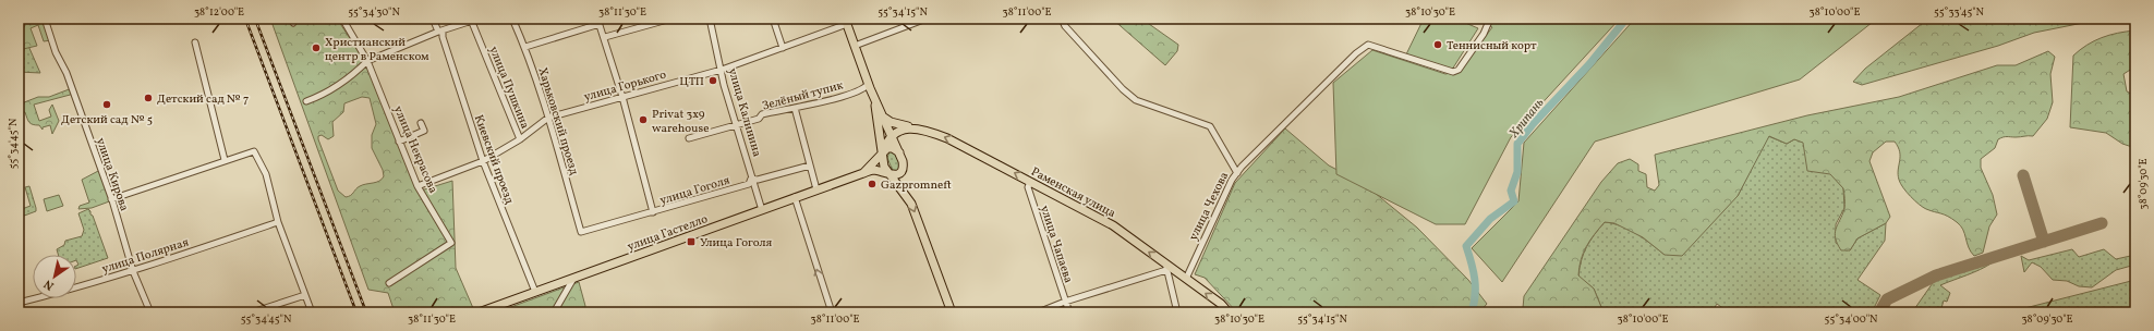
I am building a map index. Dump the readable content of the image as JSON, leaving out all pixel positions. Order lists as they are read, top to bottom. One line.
{"streets":{"main road":["Раменская улица","улица Гастелло"],"street":["улица Горького","улица Пушкина","Зелёный тупик","улица Калинина","Харьковский проезд","улица Некрасова","Киевский проезд","улица Кирова","улица Гоголя","улица Чехова","улица Чапаева","улица Полярная"]},"crossings":[["улица Горького","улица Пушкина"],["улица Горького","улица Калинина"],["улица Горького","Харьковский проезд"],["улица Горького","улица Некрасова"],["улица Горького","Киевский проезд"],["Зелёный тупик","улица Калинина"],["улица Калинина","улица Гоголя"],["улица Калинина","улица Гастелло"],["Харьковский проезд","улица Гоголя"],["Киевский проезд","улица Гастелло"],["улица Кирова","улица Полярная"],["Раменская улица","улица Чехова"],["Раменская улица","улица Гастелло"],["Раменская улица","улица Чапаева"]],"one_way":["Раменская улица"],"water":["Хрипань"],"places":{"other":["Теннисный корт","Христианский центр в Раменском","ЦТП","Детский сад № 7","Детский сад № 5","Privat 3x9 warehouse","Gazpromneft"],"transit":["Улица Гоголя"]},"north":"bottom left","coordinates":["38°12'00\"E","55°34'30\"N","38°11'30\"E","55°34'15\"N","38°11'00\"E","38°10'30\"E","38°10'00\"E","55°33'45\"N","55°34'45\"N","38°09'30\"E","55°34'00\"N"]}
